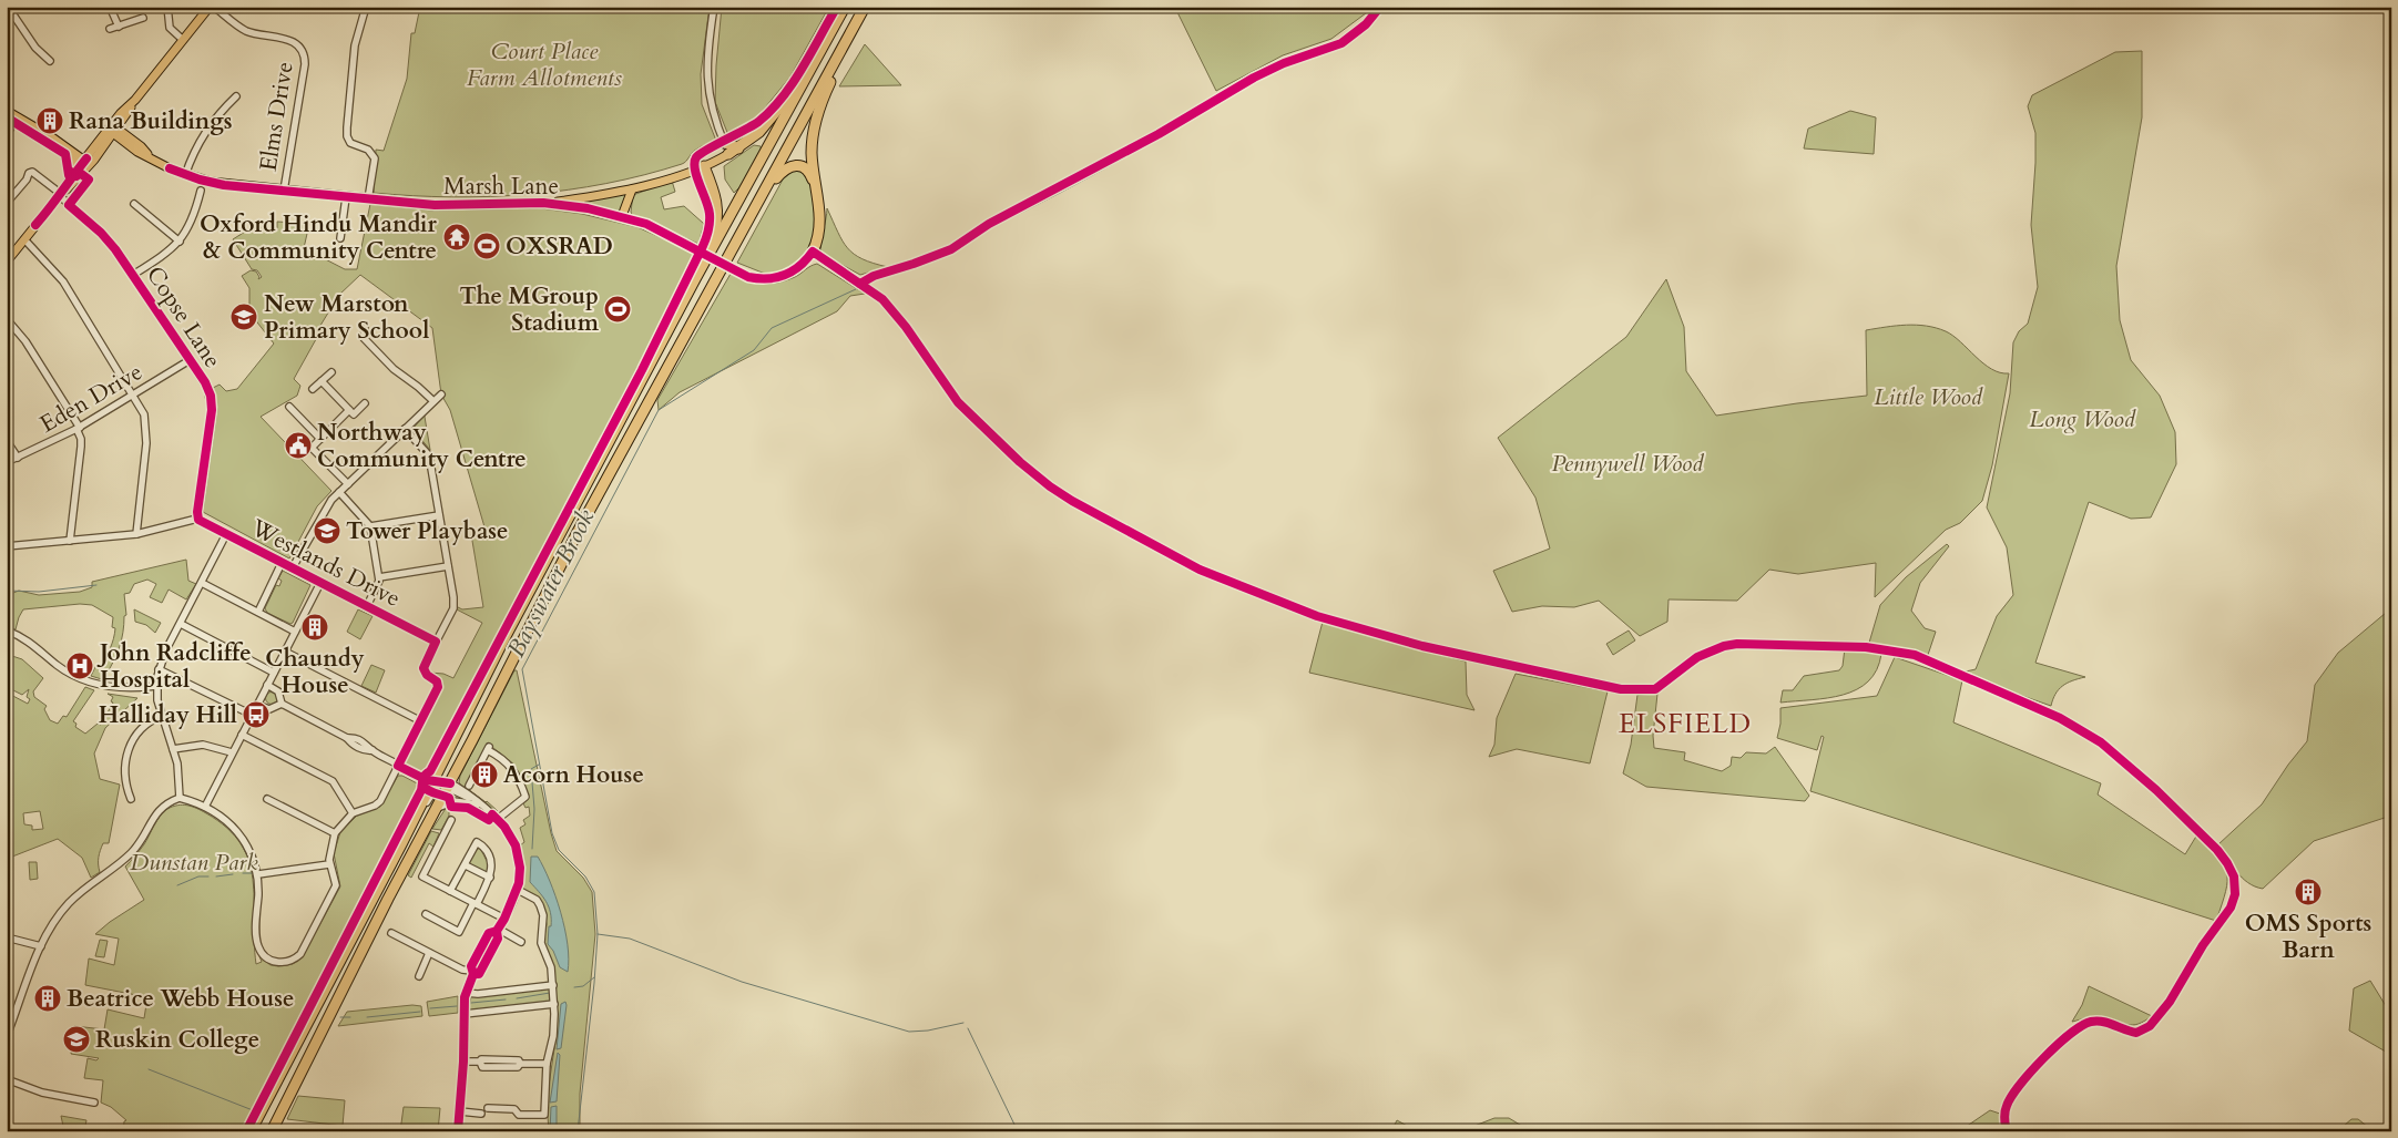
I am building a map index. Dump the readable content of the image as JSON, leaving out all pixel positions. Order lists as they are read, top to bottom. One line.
{"streets":{"main road":["Marsh Lane"],"street":["Elms Drive","Copse Lane","Eden Drive","Westlands Drive"]},"crossings":[["Elms Drive","Marsh Lane"],["Copse Lane","Eden Drive"],["Copse Lane","Westlands Drive"]],"districts":["ELSFIELD"],"water":["Bayswater Brook"],"parks":["Court Place Farm Allotments","Little Wood","Long Wood","Pennywell Wood","Dunstan Park"],"places":{"building":["Rana Buildings","Chaundy House","Acorn House","OMS Sports Barn","Beatrice Webb House"],"temple":["Oxford Hindu Mandir & Community Centre"],"sports":["OXSRAD","The MGroup Stadium"],"school or university":["New Marston Primary School","Tower Playbase","Ruskin College"],"public building":["Northway Community Centre"],"hospital":["John Radcliffe Hospital"],"bus stop":["Halliday Hill"]}}
